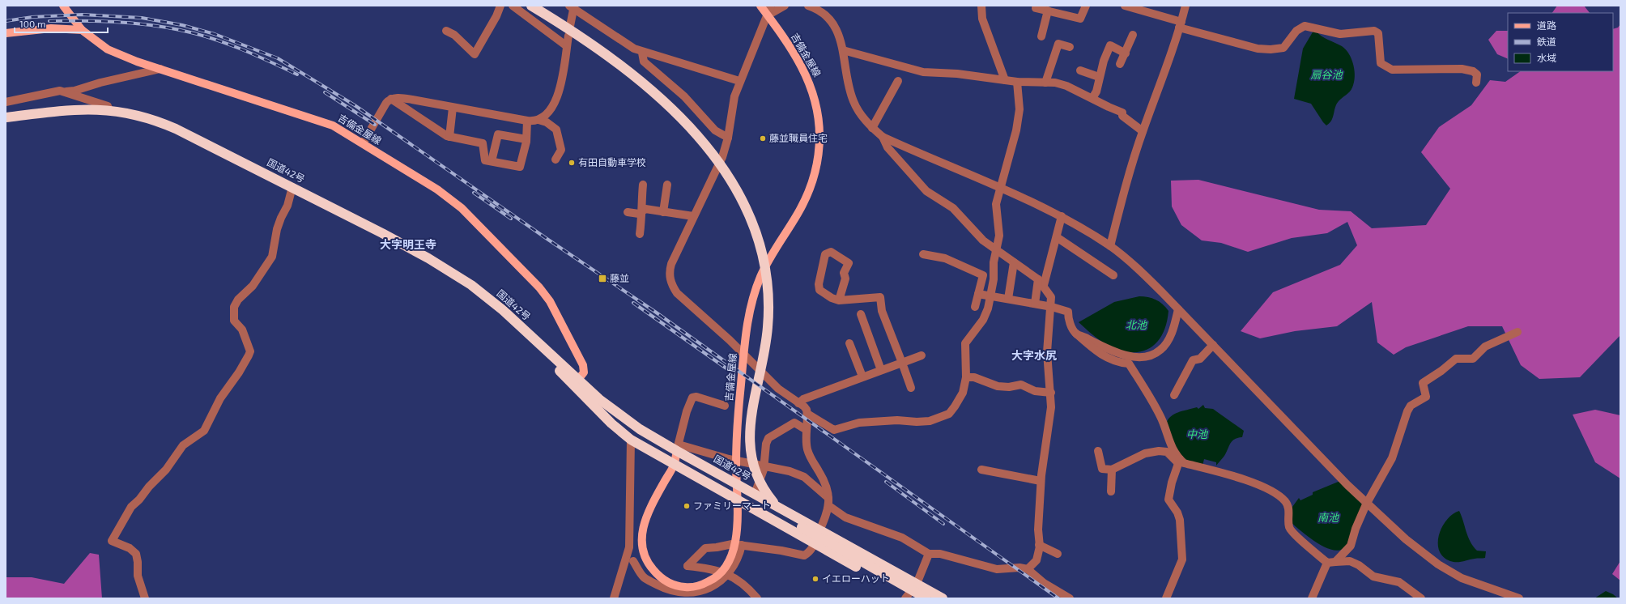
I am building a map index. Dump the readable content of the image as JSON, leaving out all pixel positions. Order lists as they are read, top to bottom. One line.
{"streets":{"highway":["国道42号"],"main road":["吉備金屋線"]},"crossings":[["吉備金屋線","国道42号"]],"districts":["大字明王寺","大字水尻"],"water":["扇谷池","北池","中池","南池"],"places":{"other":["藤並職員住宅","有田自動車学校","ファミリーマート","イエローハット"],"transit":["藤並"]},"legend":["道路","鉄道","水域"],"scale_bar":"100 m"}
